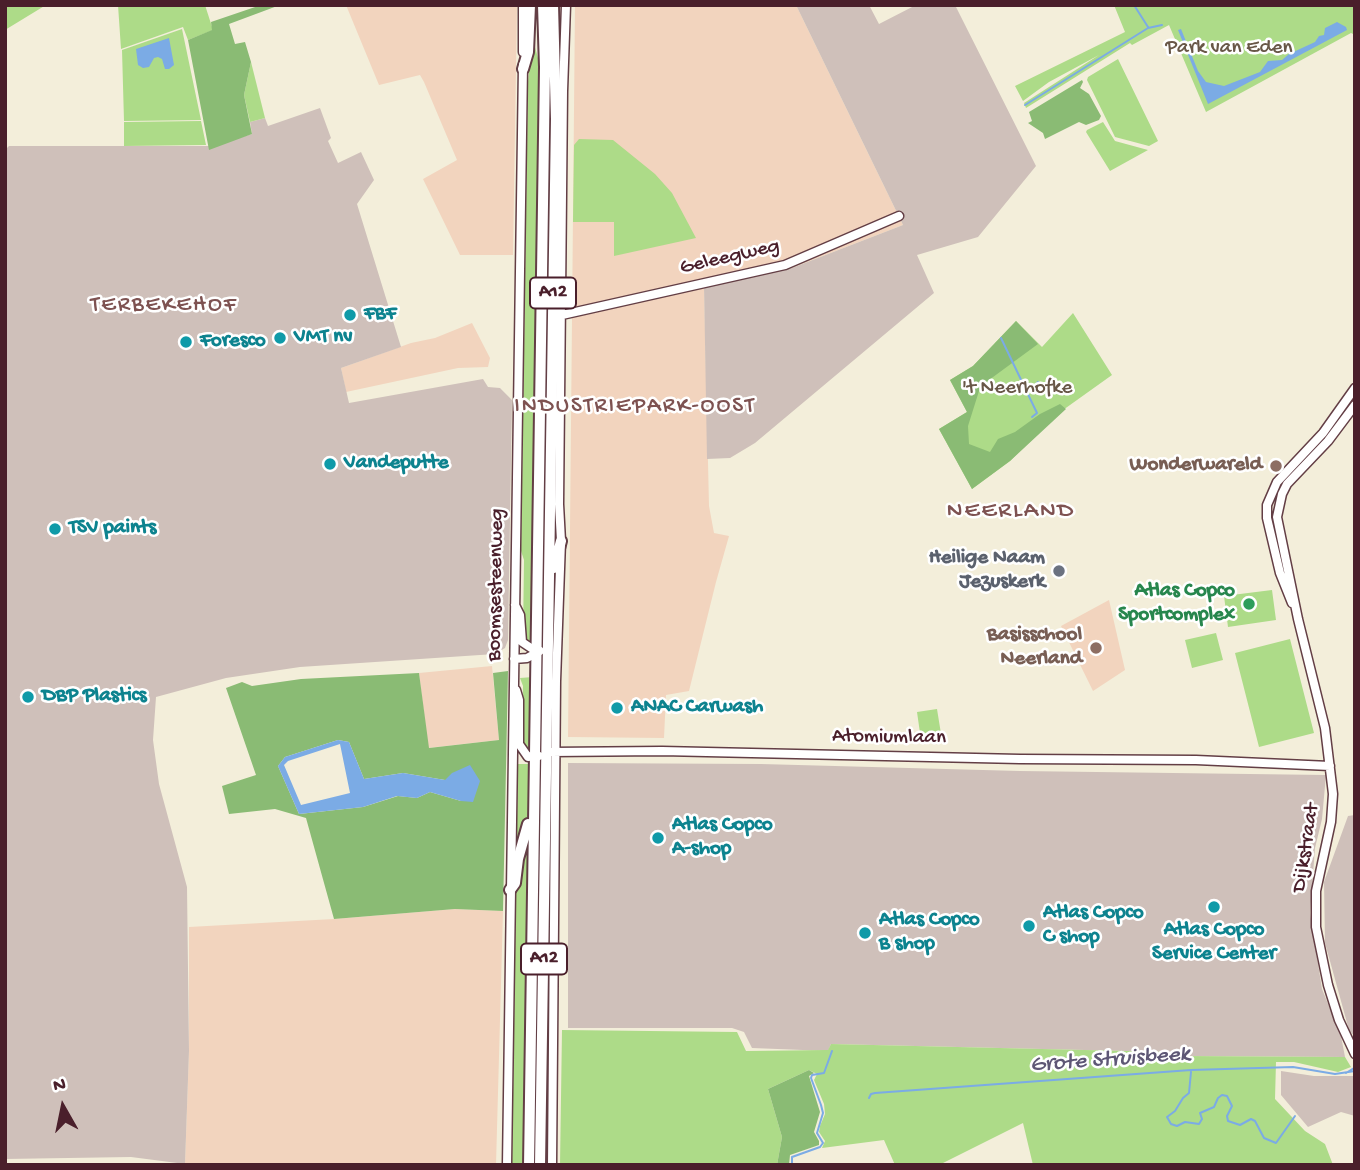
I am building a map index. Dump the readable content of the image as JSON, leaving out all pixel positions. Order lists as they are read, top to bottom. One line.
{"streets":{"highway":["A12"],"main road":["Geleegweg","Boomsesteenweg","Atomiumlaan","Dijkstraat"]},"crossings":[["A12","Atomiumlaan"],["Atomiumlaan","Dijkstraat"]],"districts":["TERBEKEHOF","INDUSTRIEPARK-OOST","NEERLAND"],"water":["Grote Struisbeek"],"parks":["Park van Eden","'t Neerhofke"],"places":["FBF","VMT nv","Foresco","Vandeputte","Wonderwareld","TSV paints","Heilige Naam Jezuskerk","Atlas Copco Sportcomplex","Basisschool Neerland","DBP Plastics","ANAC Carwash","Atlas Copco A-shop","Atlas Copco Service Center","Atlas Copco C shop","Atlas Copco B shop"],"north":"top"}
